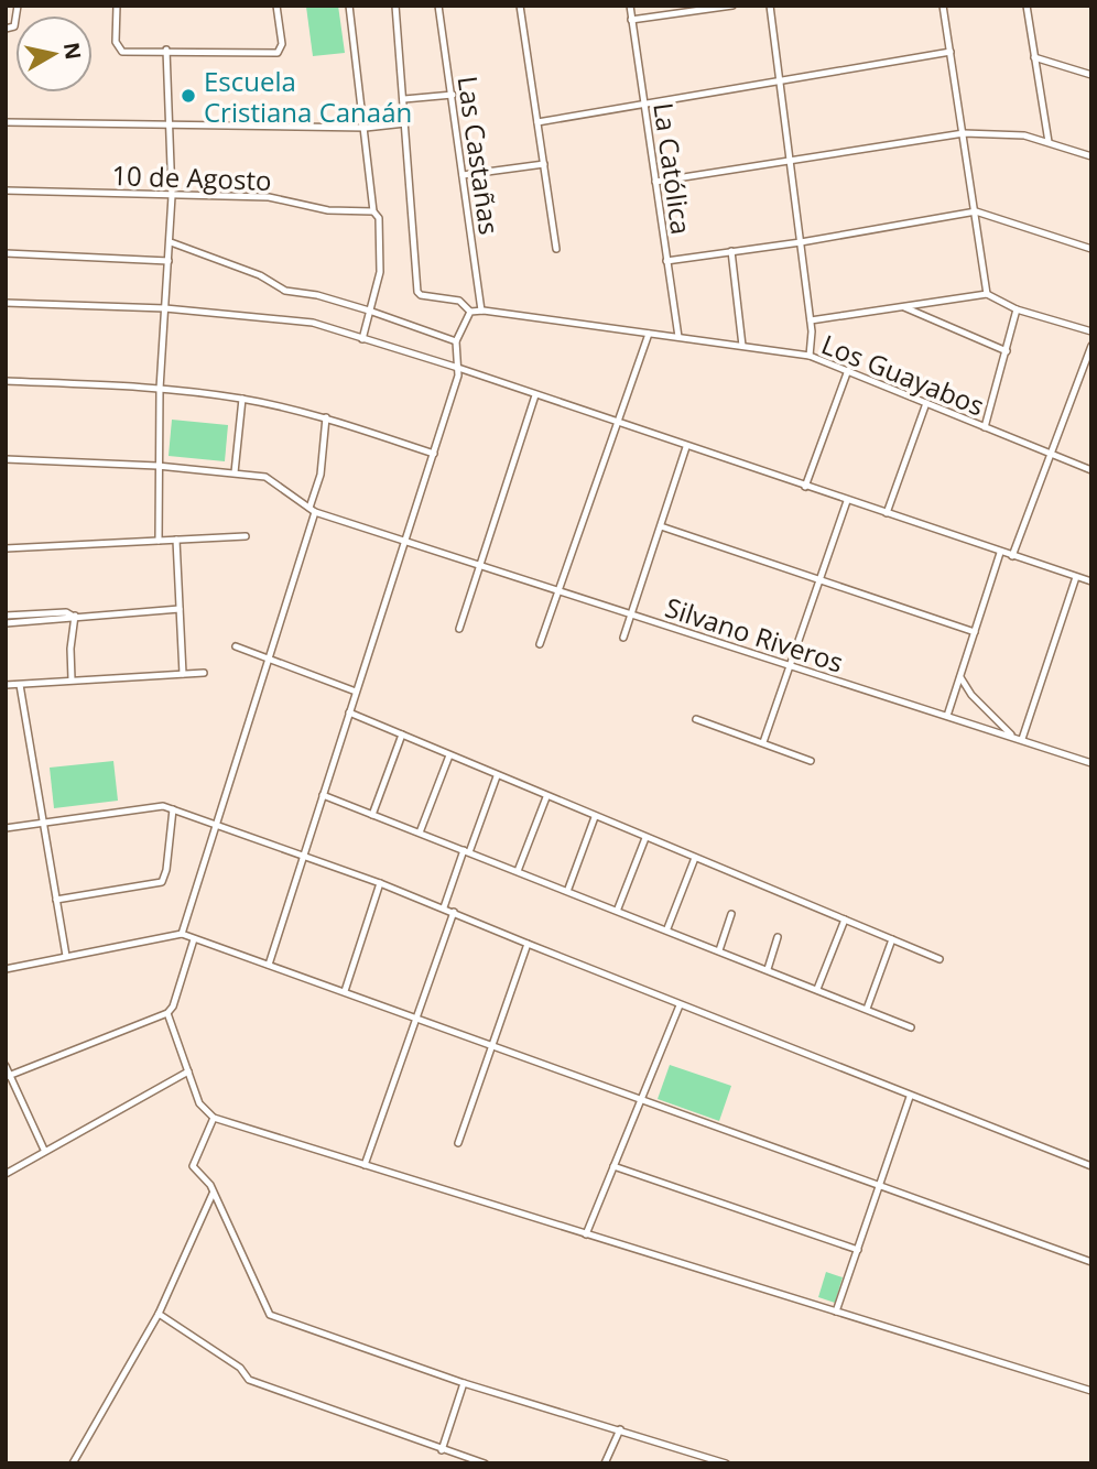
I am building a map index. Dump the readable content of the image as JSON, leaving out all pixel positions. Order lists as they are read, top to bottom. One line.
{"streets":{"street":["Las Castañas","La Católica","10 de Agosto","Los Guayabos","Silvano Riveros"]},"crossings":[["Las Castañas","Los Guayabos"],["La Católica","Los Guayabos"]],"places":["Escuela Cristiana Canaán"],"north":"right"}
